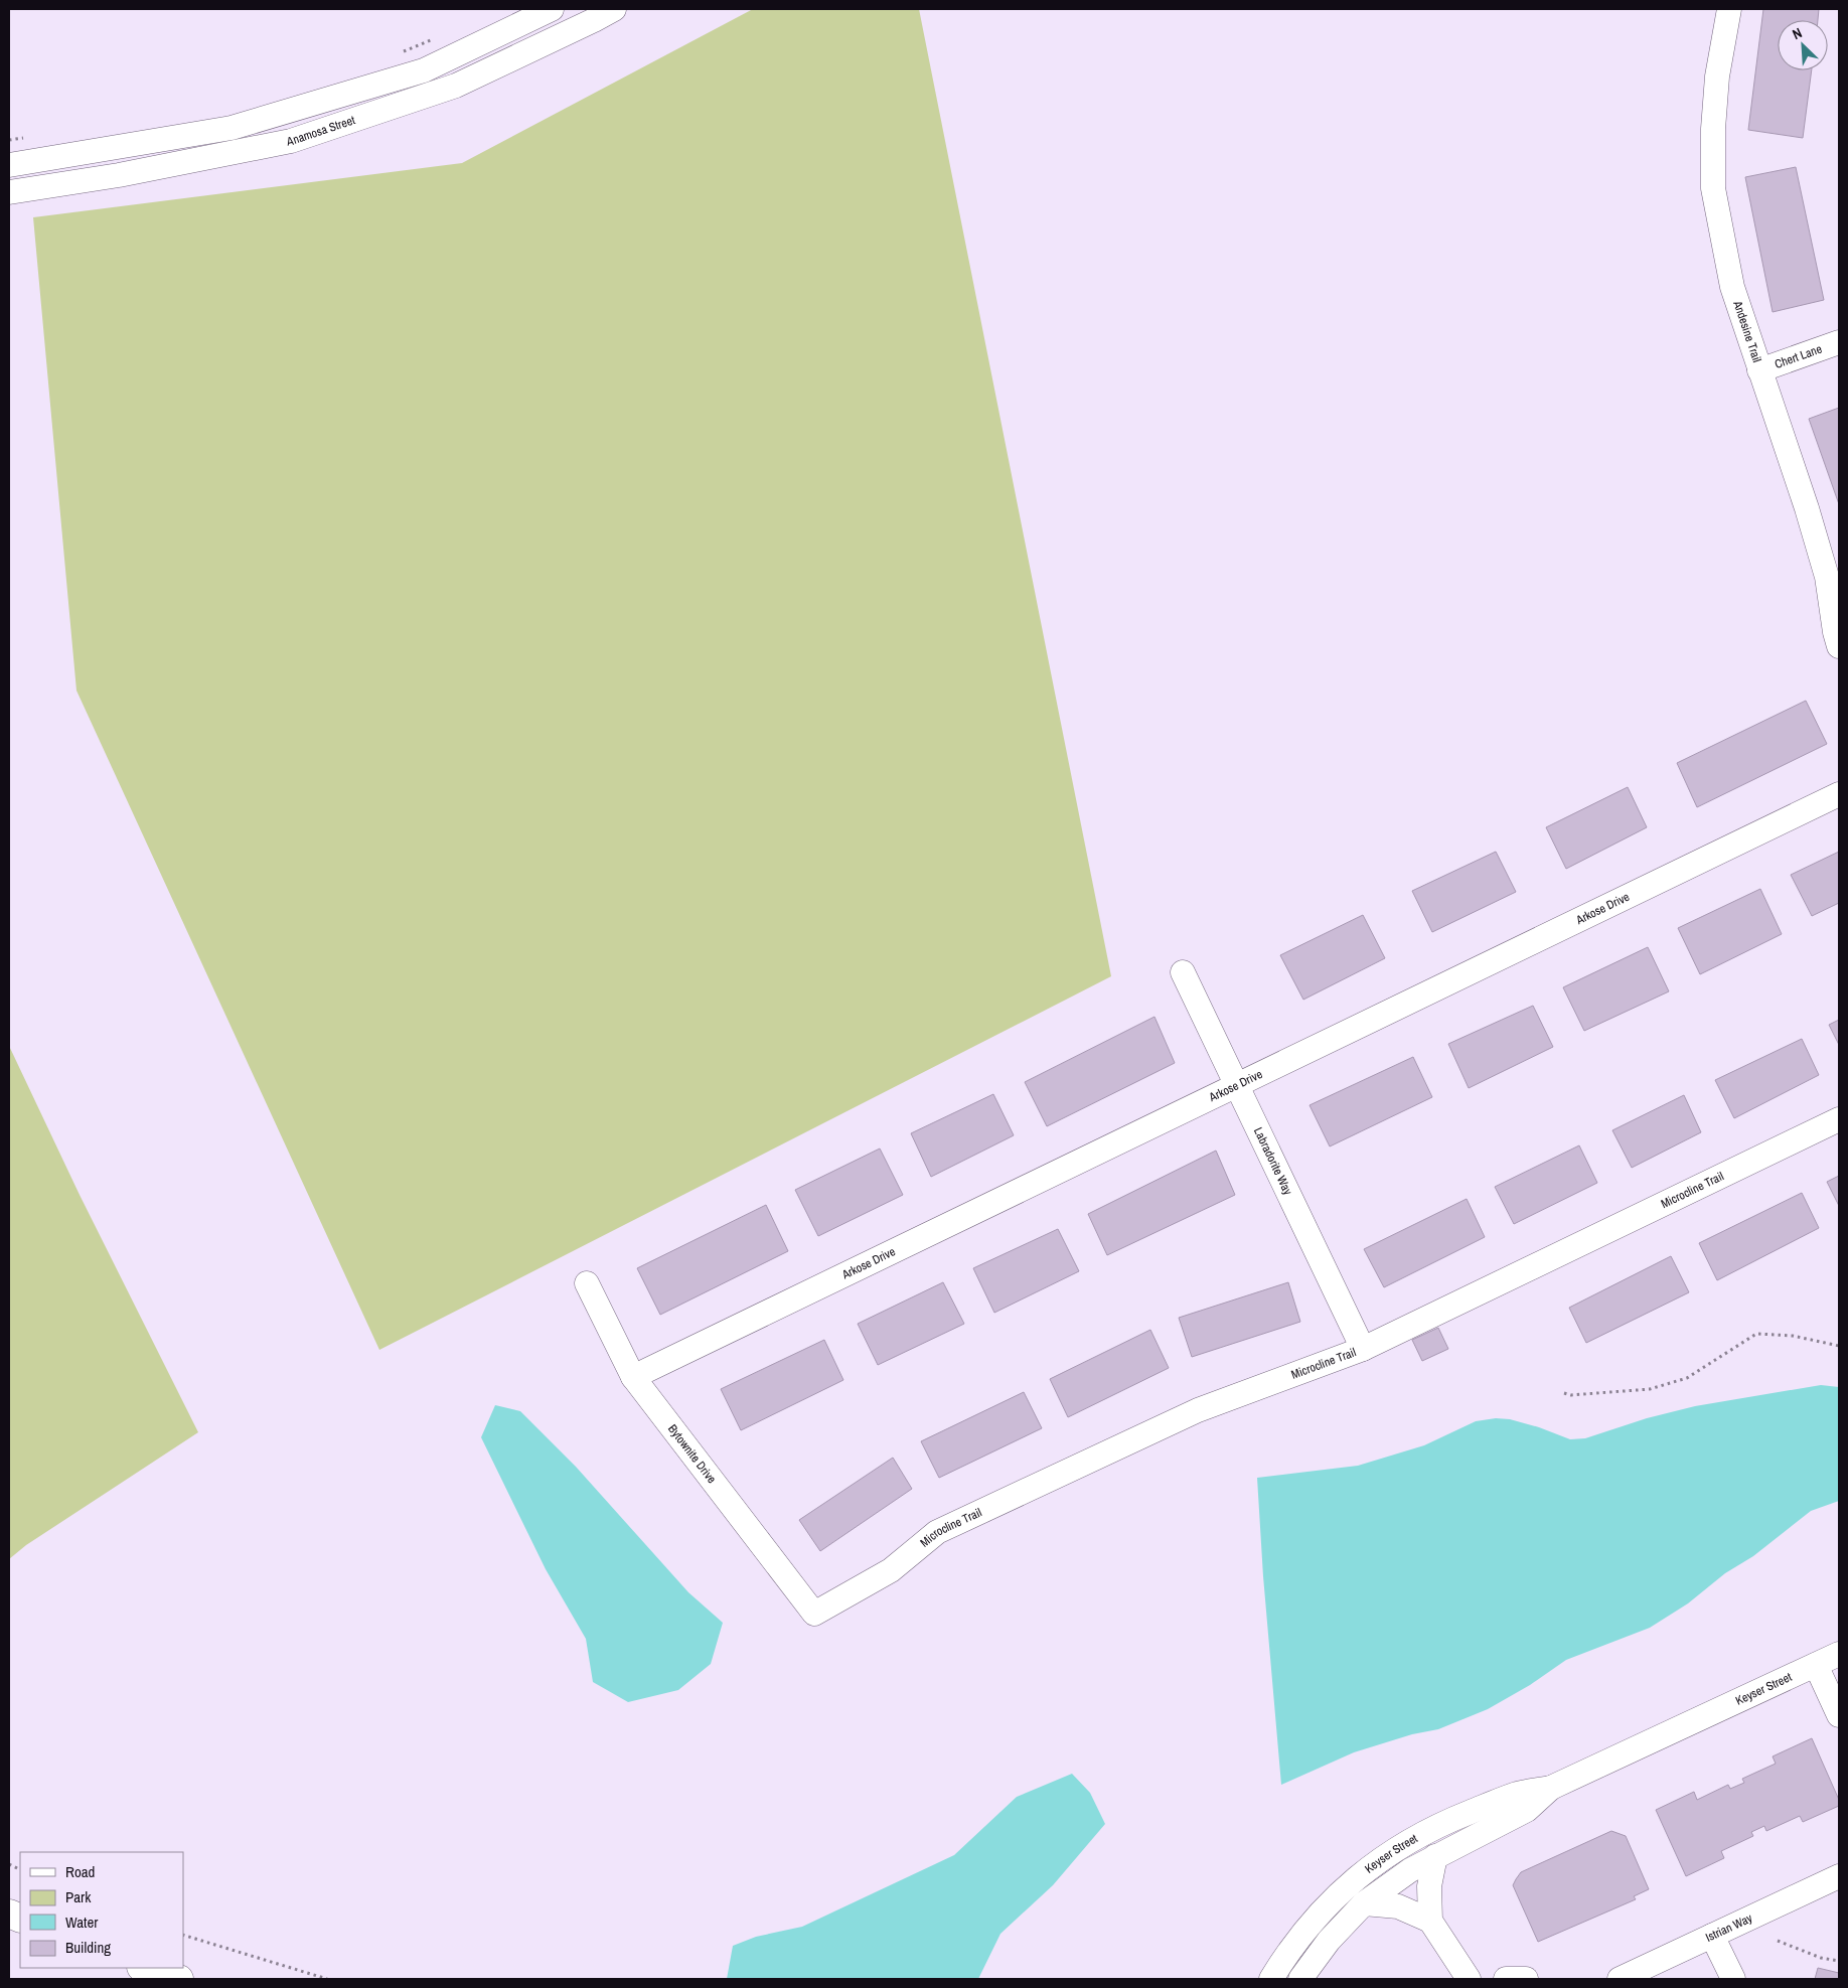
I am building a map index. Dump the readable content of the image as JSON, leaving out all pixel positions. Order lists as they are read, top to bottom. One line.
{"streets":{"street":["Anamosa Street","Andesine Trail","Chert Lane","Arkose Drive","Labradorite Way","Microcline Trail","Bytownite Drive","Keyser Street","Istrian Way"]},"crossings":[["Andesine Trail","Chert Lane"],["Arkose Drive","Labradorite Way"],["Arkose Drive","Bytownite Drive"],["Labradorite Way","Microcline Trail"],["Microcline Trail","Bytownite Drive"]],"legend":["Road","Park","Water","Building"],"north":"top left"}
